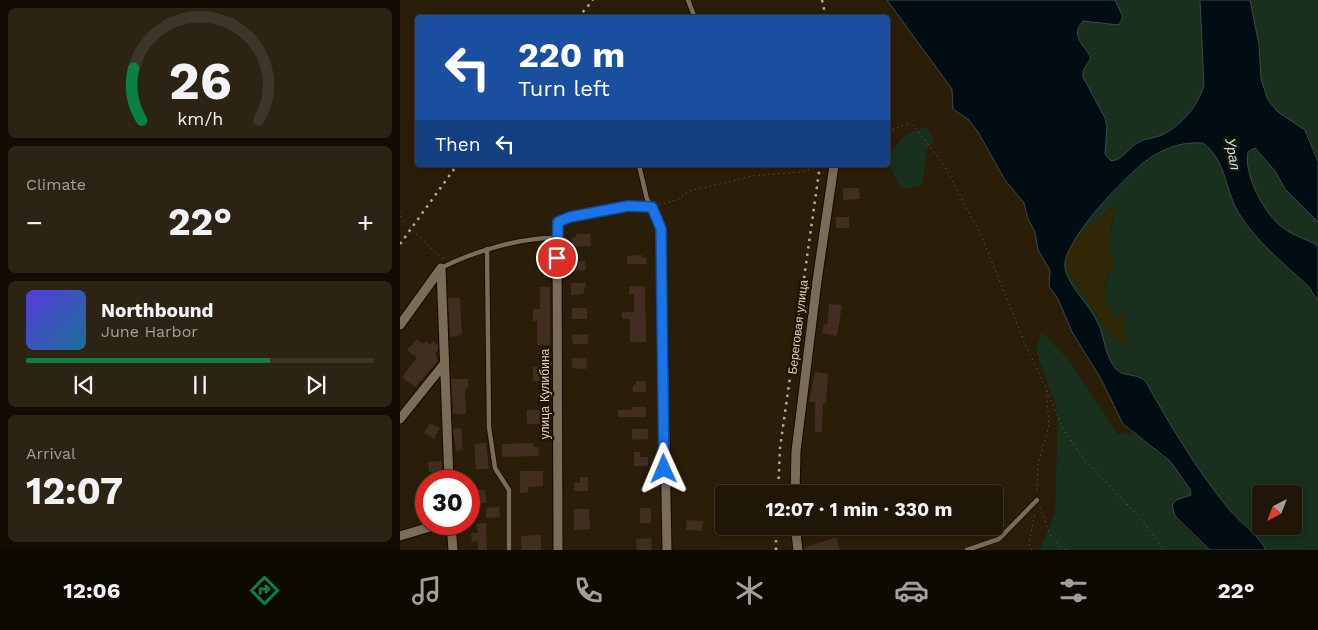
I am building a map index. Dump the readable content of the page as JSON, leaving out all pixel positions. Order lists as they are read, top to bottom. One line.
{"streets":{"street":["Береговая улица","улица Кулибина"]},"water":["Урал"],"north":"bottom left","page":{"turn":["220 m","Turn left"],"then":"Then","tile":["Climate",["Arrival","12:07"]],"heat":["−","22°","+"],"song":["Northbound","June Harbor"],"limit":"30","trip":"12:07 · 1 min · 330 m","tabs":["12:06","22°"],"gauge":["26","km/h"]}}
